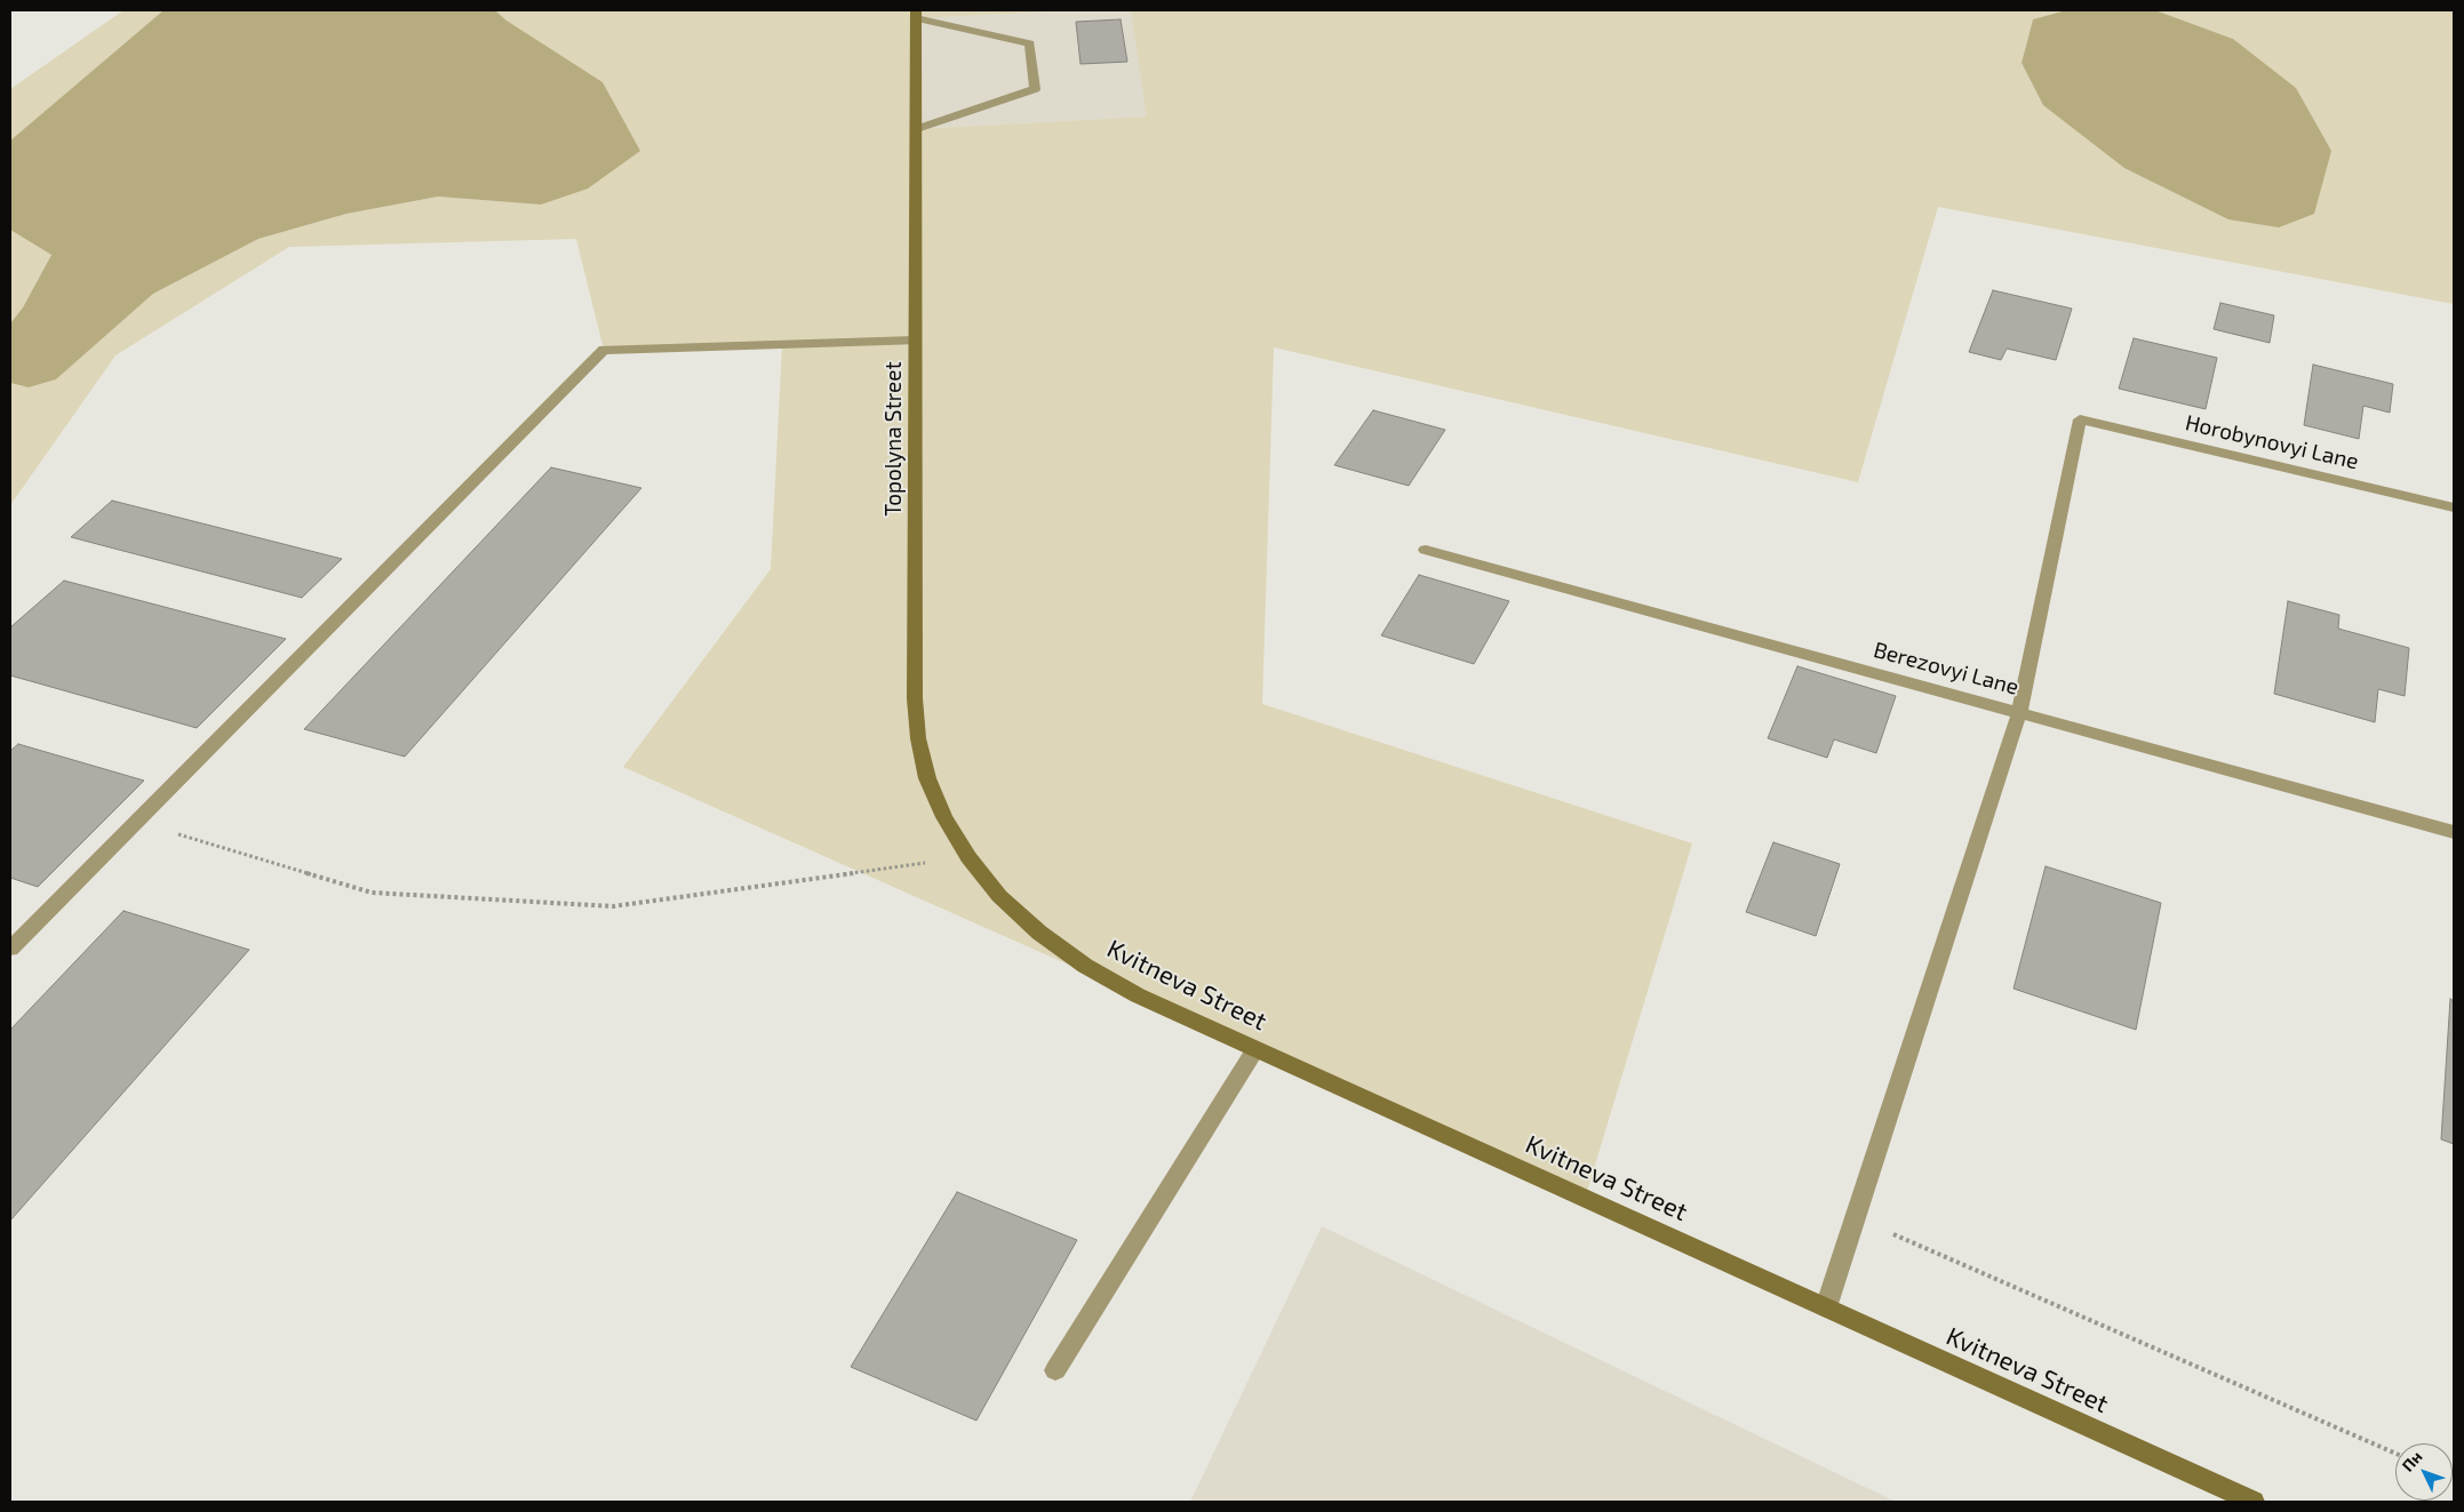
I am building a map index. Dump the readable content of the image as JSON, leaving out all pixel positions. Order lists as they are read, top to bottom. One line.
{"streets":{"main road":["Topolyna Street","Kvitneva Street"],"street":["Horobynovyi Lane","Berezovyi Lane"]},"crossings":[["Topolyna Street","Kvitneva Street"],["Horobynovyi Lane","Berezovyi Lane"]],"north":"top left"}
